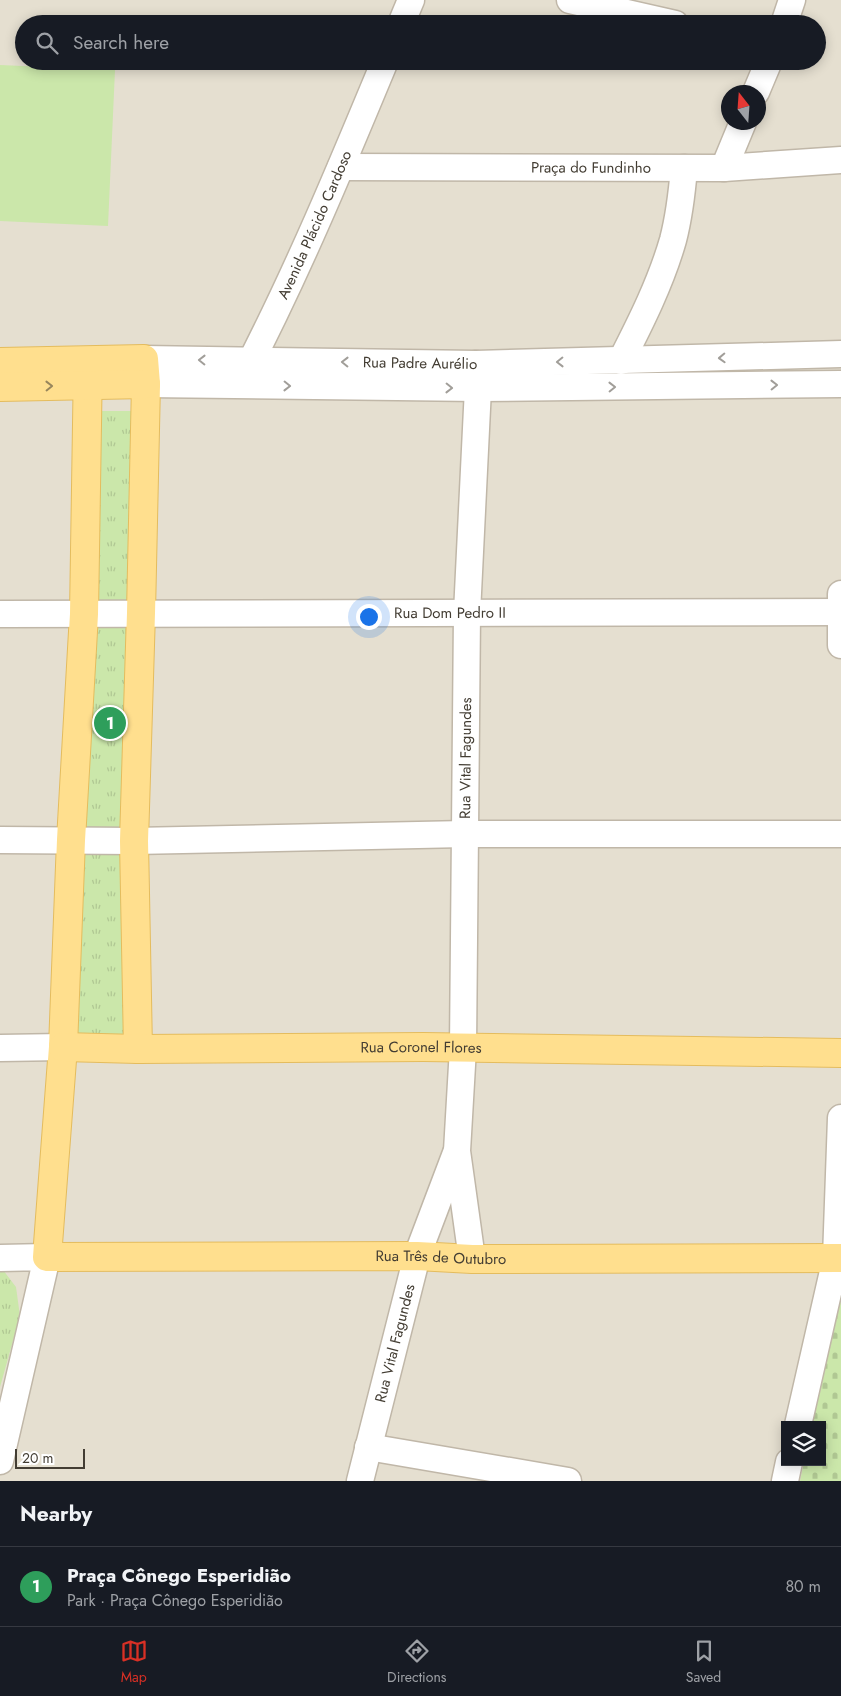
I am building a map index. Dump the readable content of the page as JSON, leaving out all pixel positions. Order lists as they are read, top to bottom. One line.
{"streets":{"main road":["Rua Padre Aurélio","Rua Coronel Flores","Rua Três de Outubro"],"street":["Praça do Fundinho","Avenida Plácido Cardoso","Rua Dom Pedro II","Rua Vital Fagundes"]},"crossings":[["Praça do Fundinho","Avenida Plácido Cardoso"],["Avenida Plácido Cardoso","Rua Padre Aurélio"],["Rua Padre Aurélio","Rua Vital Fagundes"],["Rua Dom Pedro II","Rua Vital Fagundes"],["Rua Vital Fagundes","Rua Coronel Flores"],["Rua Vital Fagundes","Rua Três de Outubro"]],"scale_bar":"20 m","north":"top","page":{"search":"Search here","pins":"1","scale":"20 m","heading":"Nearby","list":[{"mark":"1","name":"Praça Cônego Esperidião","note":"Park · Praça Cônego Esperidião","value":"80 m"}],"nav":["Map","Directions","Saved"]}}
